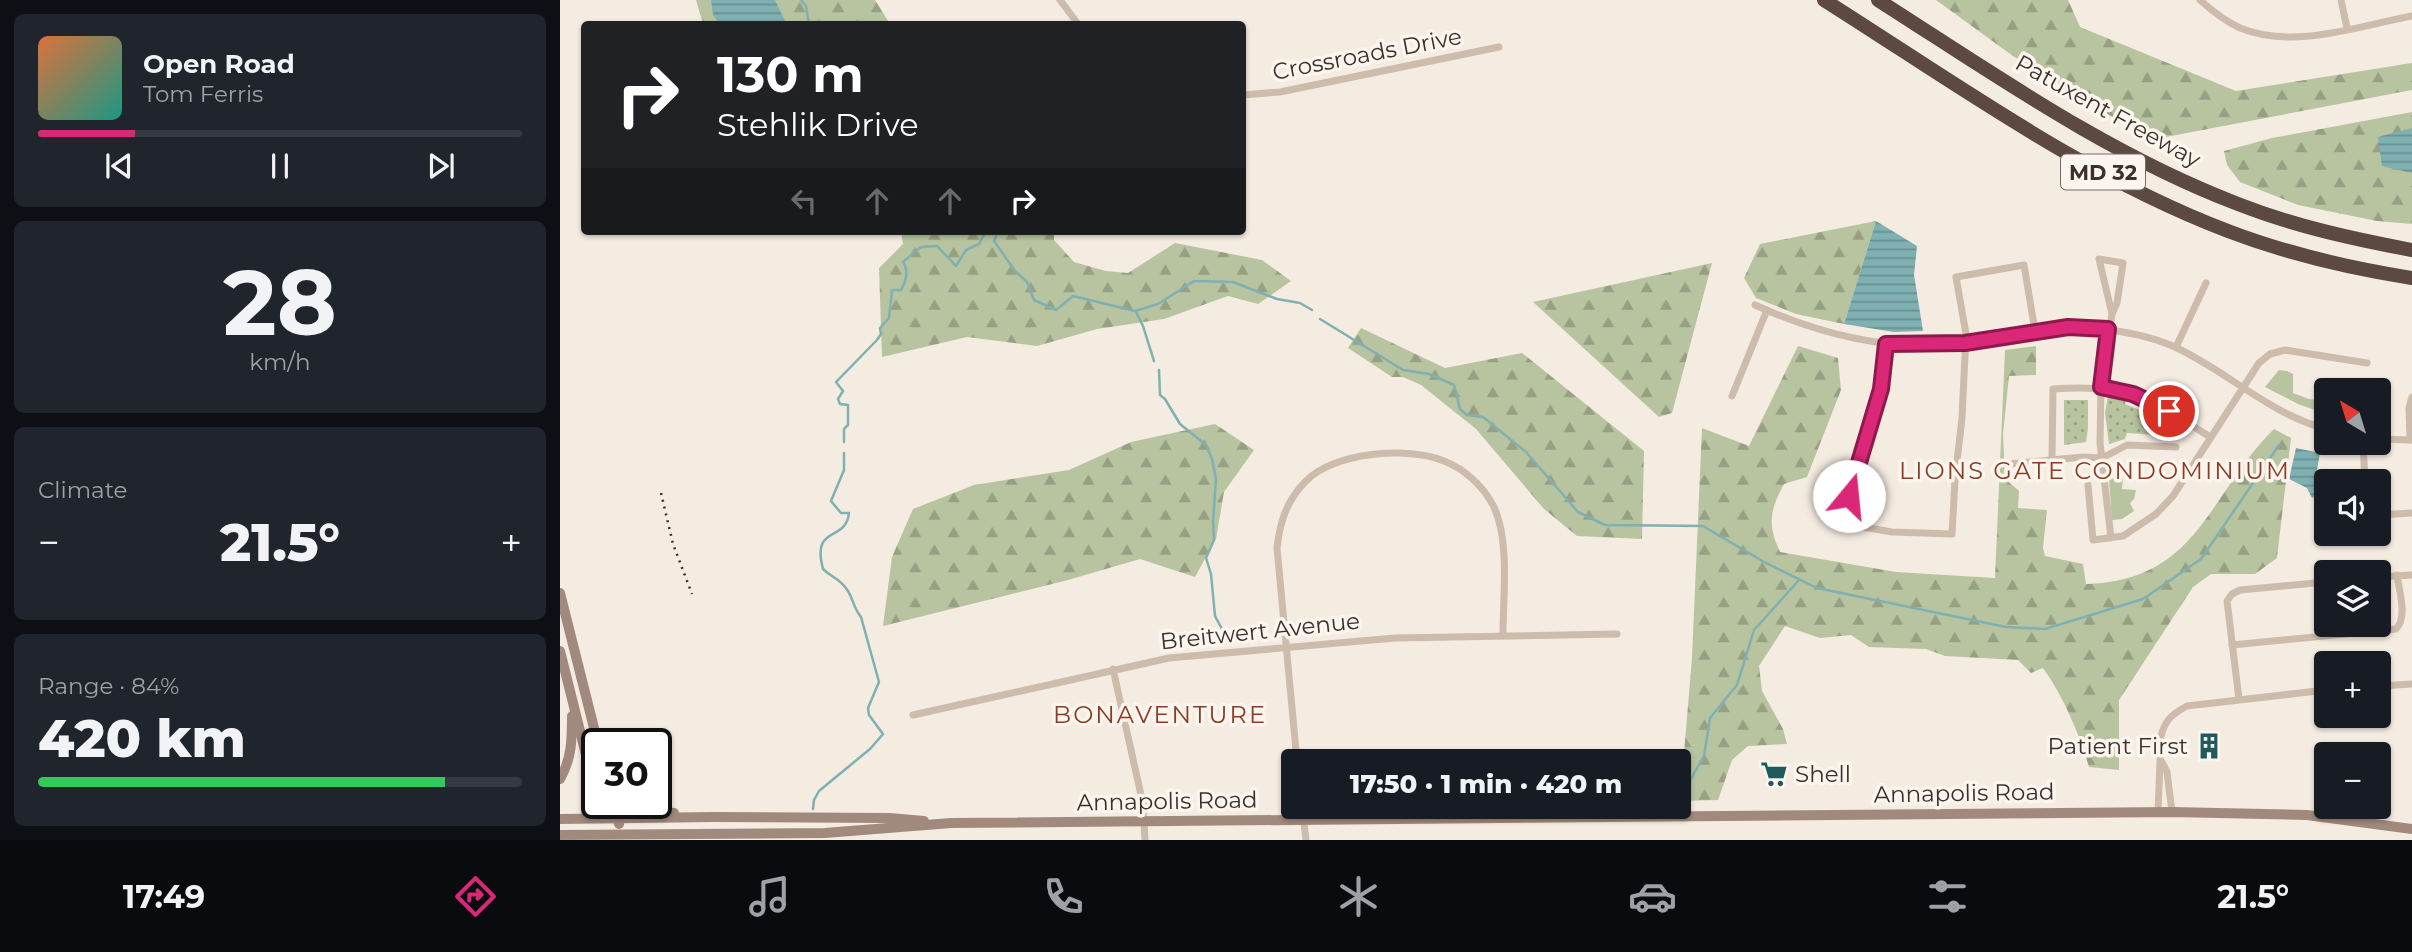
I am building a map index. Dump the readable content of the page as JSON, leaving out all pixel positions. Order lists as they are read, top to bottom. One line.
{"streets":{"highway":["Patuxent Freeway","MD 32"],"main road":["Annapolis Road"],"street":["Crossroads Drive","Breitwert Avenue"]},"districts":["LIONS GATE CONDOMINIUM","BONAVENTURE"],"places":{"building":["Patient First"],"supermarket":["Shell"]},"north":"top left","page":{"turn":["130 m","Stehlik Drive"],"song":["Open Road","Tom Ferris"],"tile":[["28","km/h"],"Climate",["Range · 84%","420 km"]],"map_buttons":["+","−"],"heat":["−","21.5°","+"],"limit":"30","trip":"17:50 · 1 min · 420 m","tabs":["17:49","21.5°"]}}
